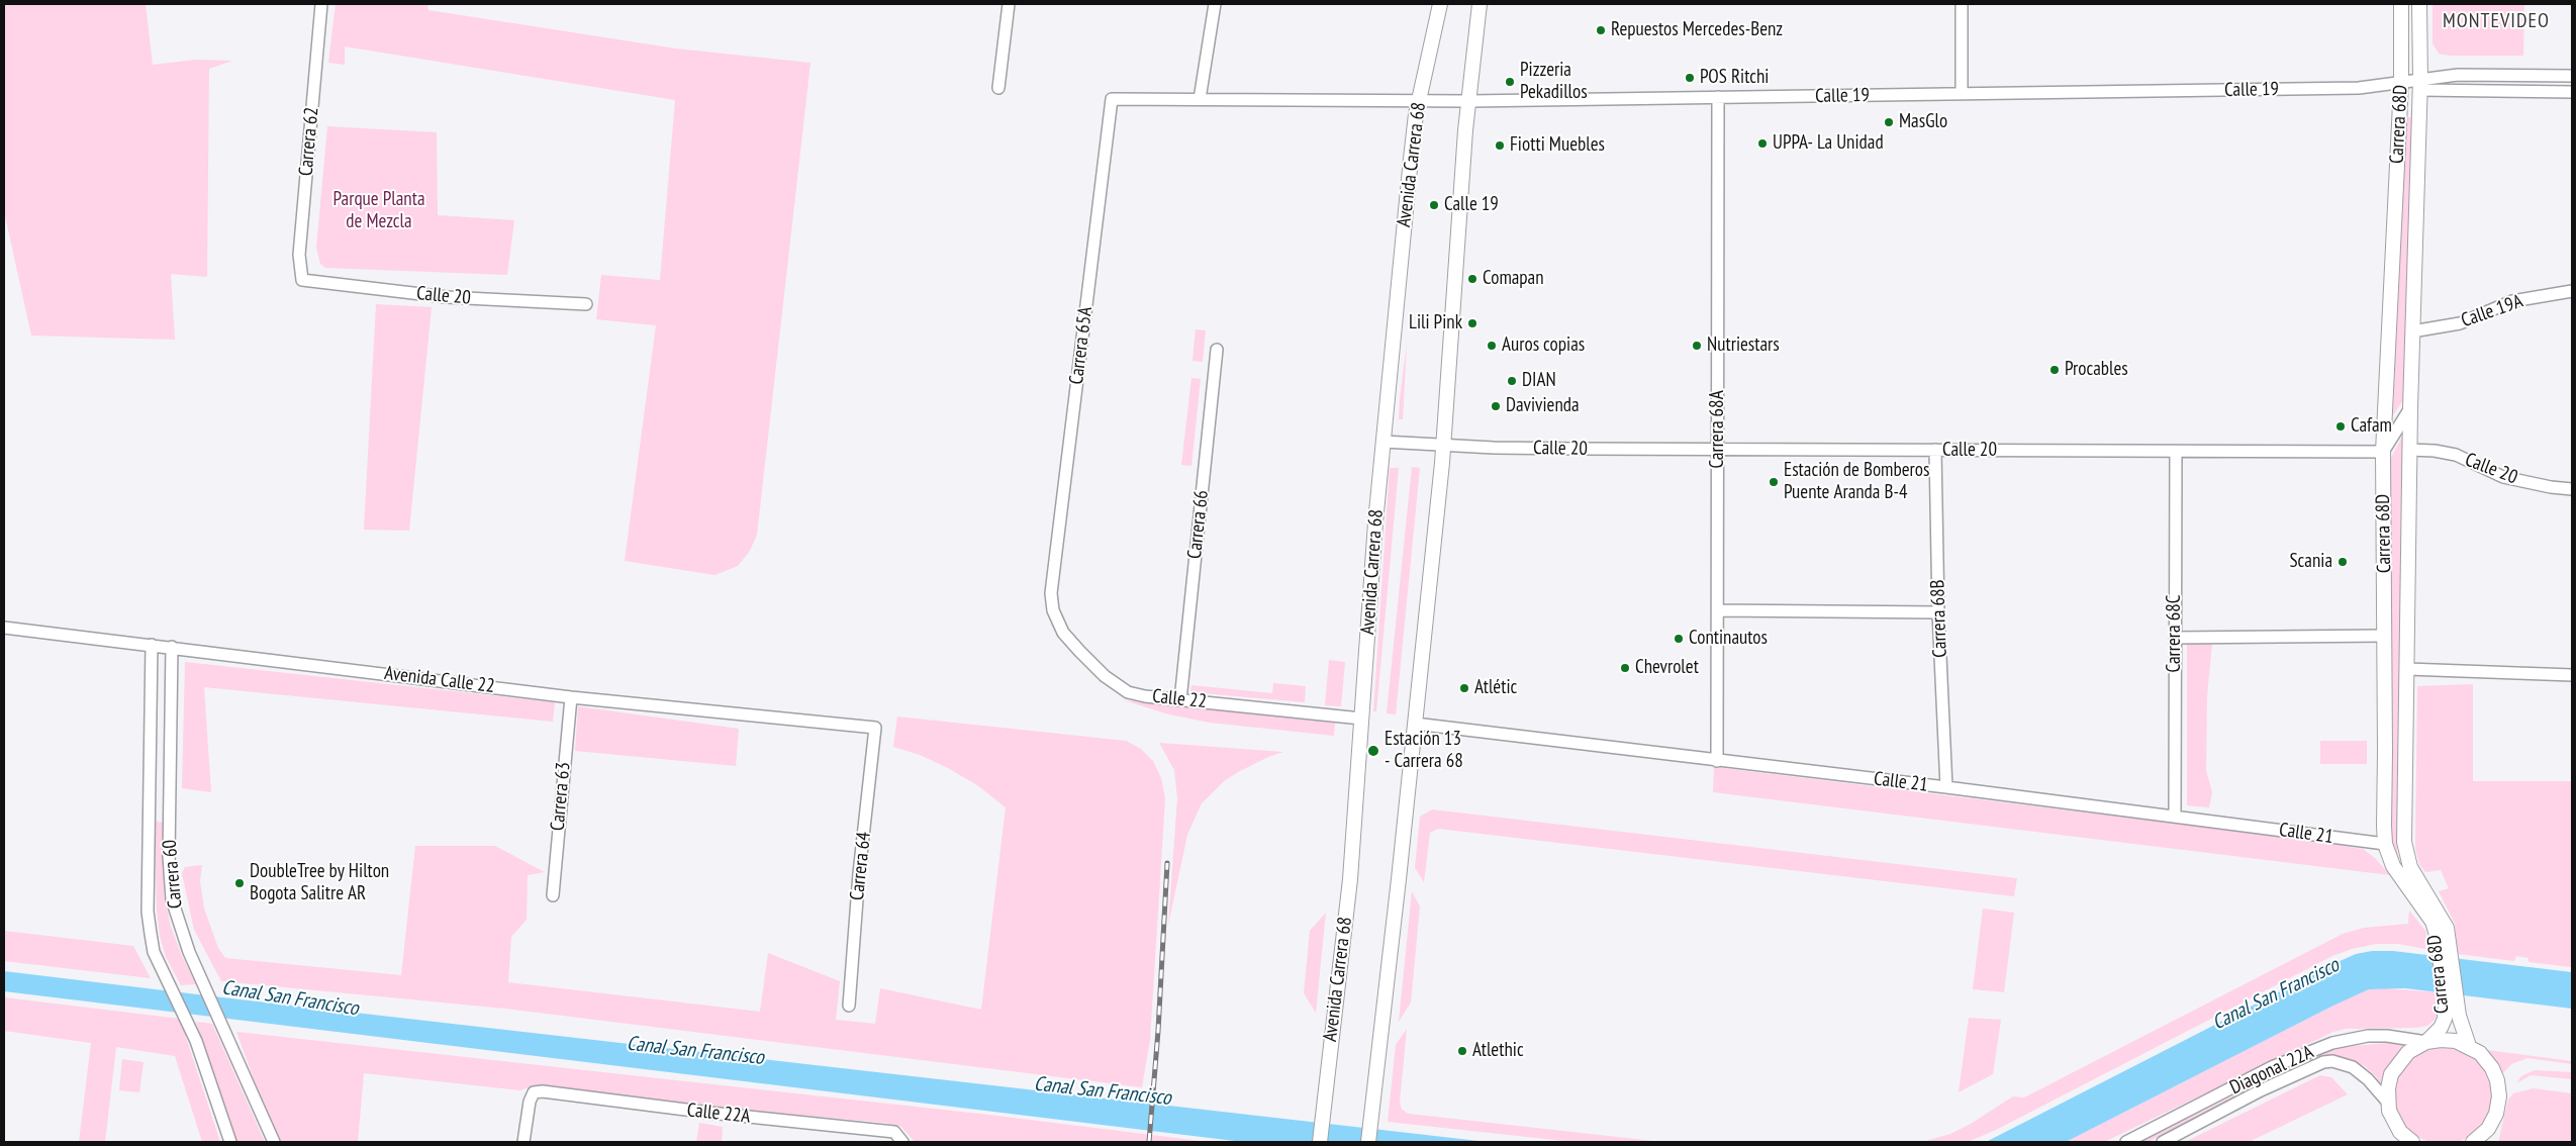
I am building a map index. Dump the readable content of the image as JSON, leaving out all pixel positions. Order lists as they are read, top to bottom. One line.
{"streets":{"main road":["Carrera 68D","Avenida Carrera 68"],"street":["Calle 19","Carrera 62","Calle 20","Calle 19A","Carrera 65A","Carrera 68A","Carrera 66","Carrera 68B","Carrera 68C","Avenida Calle 22","Calle 22","Calle 21","Carrera 63","Carrera 64","Carrera 60","Diagonal 22A","Calle 22A"]},"crossings":[["Calle 19","Carrera 68D"],["Calle 19","Avenida Carrera 68"],["Calle 19","Carrera 65A"],["Calle 19","Carrera 68A"],["Carrera 68D","Calle 20"],["Carrera 68D","Calle 19A"],["Carrera 68D","Calle 21"],["Carrera 68D","Diagonal 22A"],["Carrera 62","Calle 20"],["Avenida Carrera 68","Calle 20"],["Avenida Carrera 68","Calle 22"],["Calle 20","Carrera 68A"],["Calle 20","Carrera 68B"],["Calle 20","Carrera 68C"],["Carrera 65A","Calle 22"],["Carrera 68A","Calle 21"],["Carrera 66","Calle 22"],["Carrera 68B","Calle 21"],["Carrera 68C","Calle 21"],["Avenida Calle 22","Carrera 63"],["Avenida Calle 22","Carrera 64"],["Avenida Calle 22","Carrera 60"]],"districts":["MONTEVIDEO"],"water":["Canal San Francisco"],"parks":["Parque Planta de Mezcla"],"places":["Repuestos Mercedes-Benz","POS Ritchi","Pizzeria Pekadillos","MasGlo","UPPA- La Unidad","Fiotti Muebles","Calle 19","Comapan","Lili Pink","Auros copias","Nutriestars","Procables","DIAN","Davivienda","Cafam","Estación de Bomberos Puente Aranda B-4","Scania","Continautos","Chevrolet","Atlétic","Estación 13 - Carrera 68","DoubleTree by Hilton Bogota Salitre AR","Atlethic"]}
